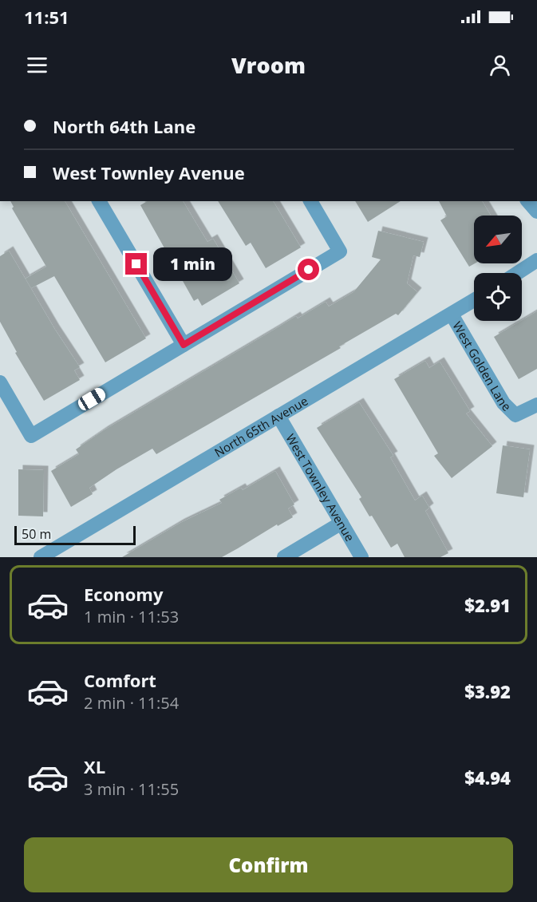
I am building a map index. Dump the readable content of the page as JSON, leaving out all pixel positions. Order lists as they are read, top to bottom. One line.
{"streets":{"street":["West Golden Lane","North 65th Avenue","West Townley Avenue"]},"crossings":[["West Golden Lane","North 65th Avenue"],["North 65th Avenue","West Townley Avenue"]],"scale_bar":"50 m","north":"bottom left","page":{"status":"11:51","header":"Vroom","banner":["North 64th Lane","West Townley Avenue"],"bubble":"1 min","scale":"50 m","list":[{"name":"Economy","note":"1 min · 11:53","value":"$2.91"},{"name":"Comfort","note":"2 min · 11:54","value":"$3.92"},{"name":"XL","note":"3 min · 11:55","value":"$4.94"}],"buttons":"Confirm"}}
